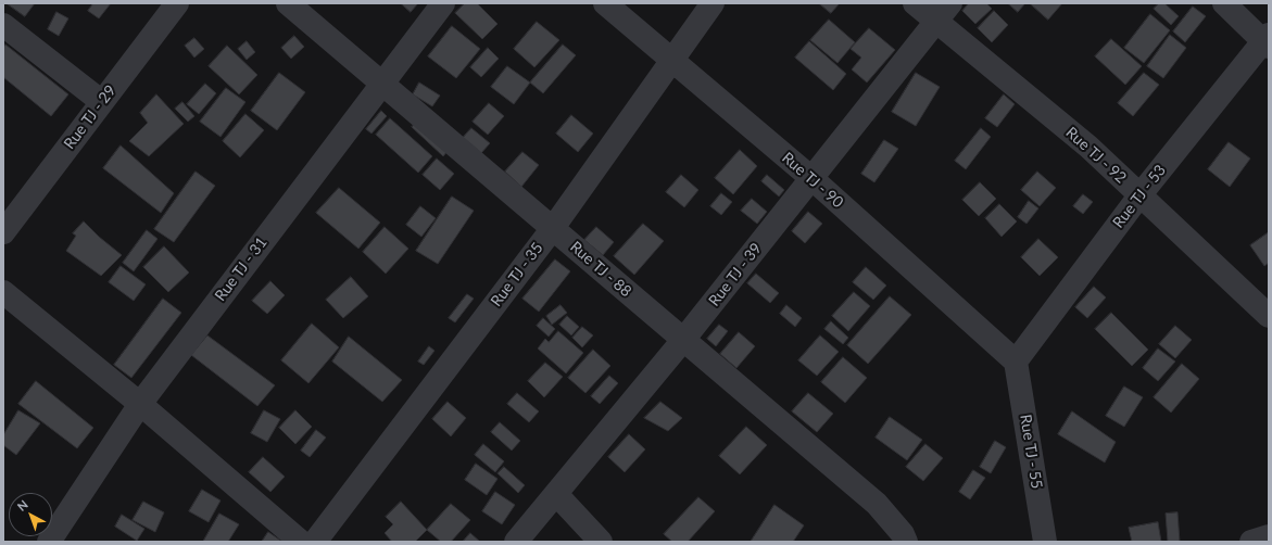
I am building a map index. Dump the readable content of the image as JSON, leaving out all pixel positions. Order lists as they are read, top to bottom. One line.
{"streets":{"street":["Rue TJ - 29","Rue TJ - 92","Rue TJ - 90","Rue TJ - 53","Rue TJ - 31","Rue TJ - 88","Rue TJ - 35","Rue TJ - 39","Rue TJ - 55"]},"crossings":[["Rue TJ - 92","Rue TJ - 53"],["Rue TJ - 92","Rue TJ - 39"],["Rue TJ - 90","Rue TJ - 53"],["Rue TJ - 90","Rue TJ - 35"],["Rue TJ - 90","Rue TJ - 39"],["Rue TJ - 90","Rue TJ - 55"],["Rue TJ - 53","Rue TJ - 55"],["Rue TJ - 31","Rue TJ - 88"],["Rue TJ - 88","Rue TJ - 35"],["Rue TJ - 88","Rue TJ - 39"]],"north":"top left"}
